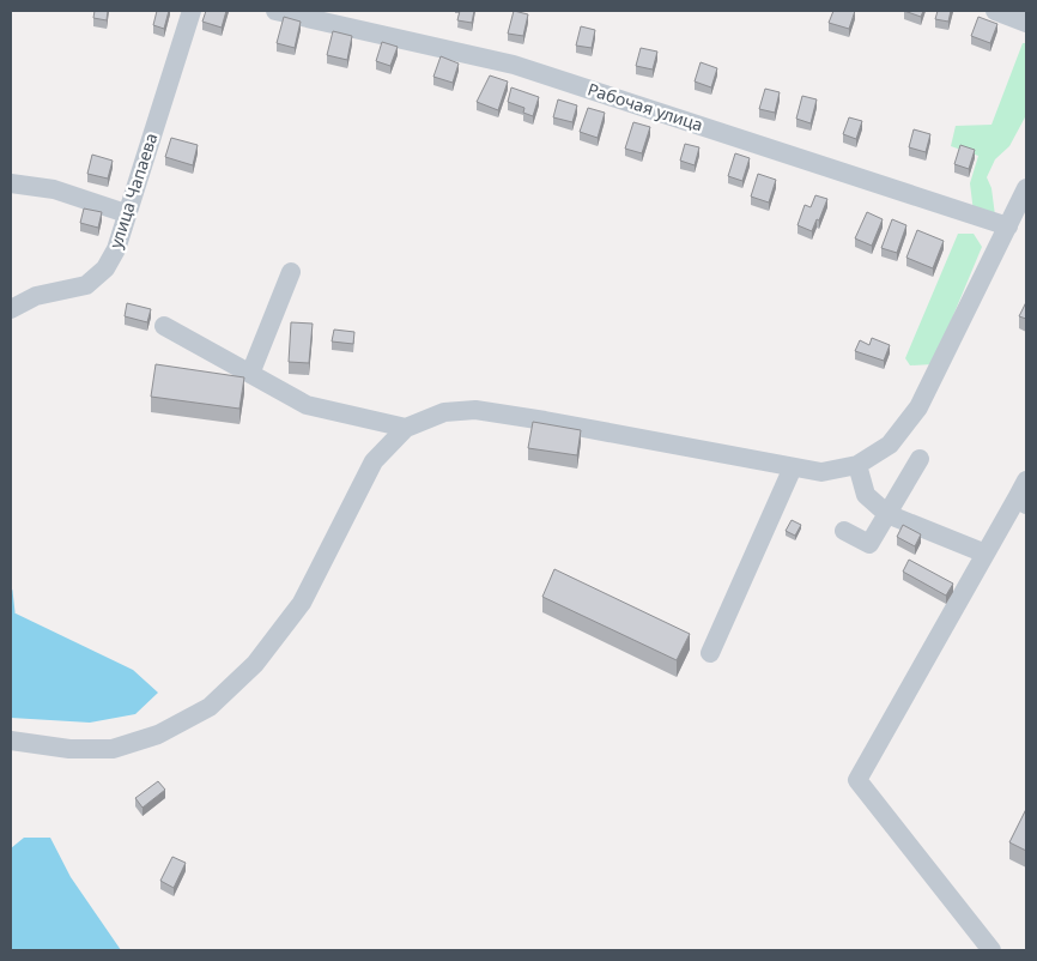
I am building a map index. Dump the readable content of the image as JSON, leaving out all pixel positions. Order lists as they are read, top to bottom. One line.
{"streets":{"street":["Рабочая улица","улица Чапаева"]}}
